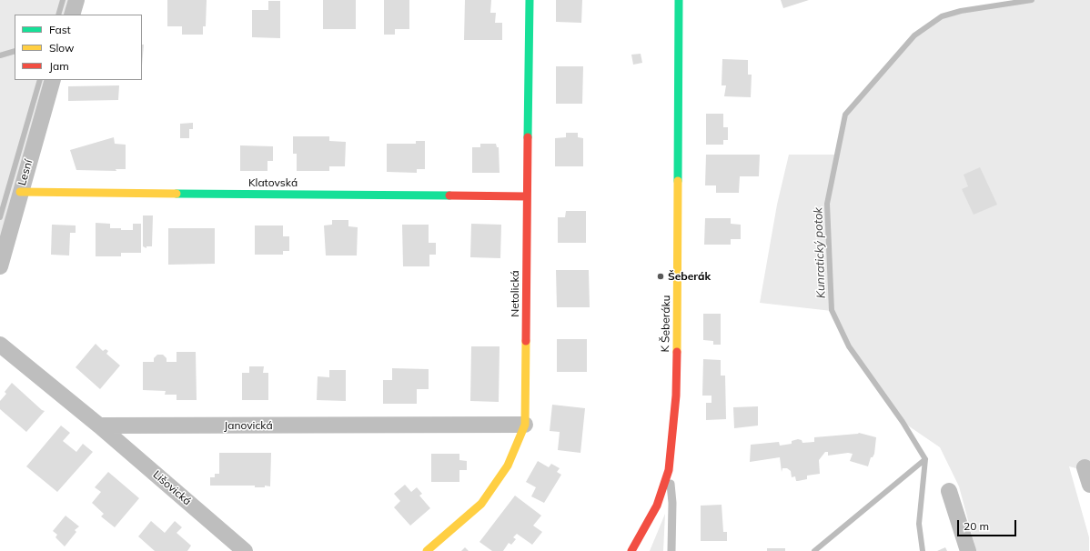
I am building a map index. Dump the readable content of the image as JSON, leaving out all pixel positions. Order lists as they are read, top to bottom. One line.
{"streets":{"street":["Lesní","Klatovská","Netolická","K Šeberáku","Janovická","Lišovická"]},"crossings":[["Lesní","Klatovská"],["Klatovská","Netolická"],["Netolická","Janovická"],["Janovická","Lišovická"]],"water":["Kunratický potok"],"places":["Šeberák"],"legend":["Fast","Slow","Jam"],"scale_bar":"20 m"}
